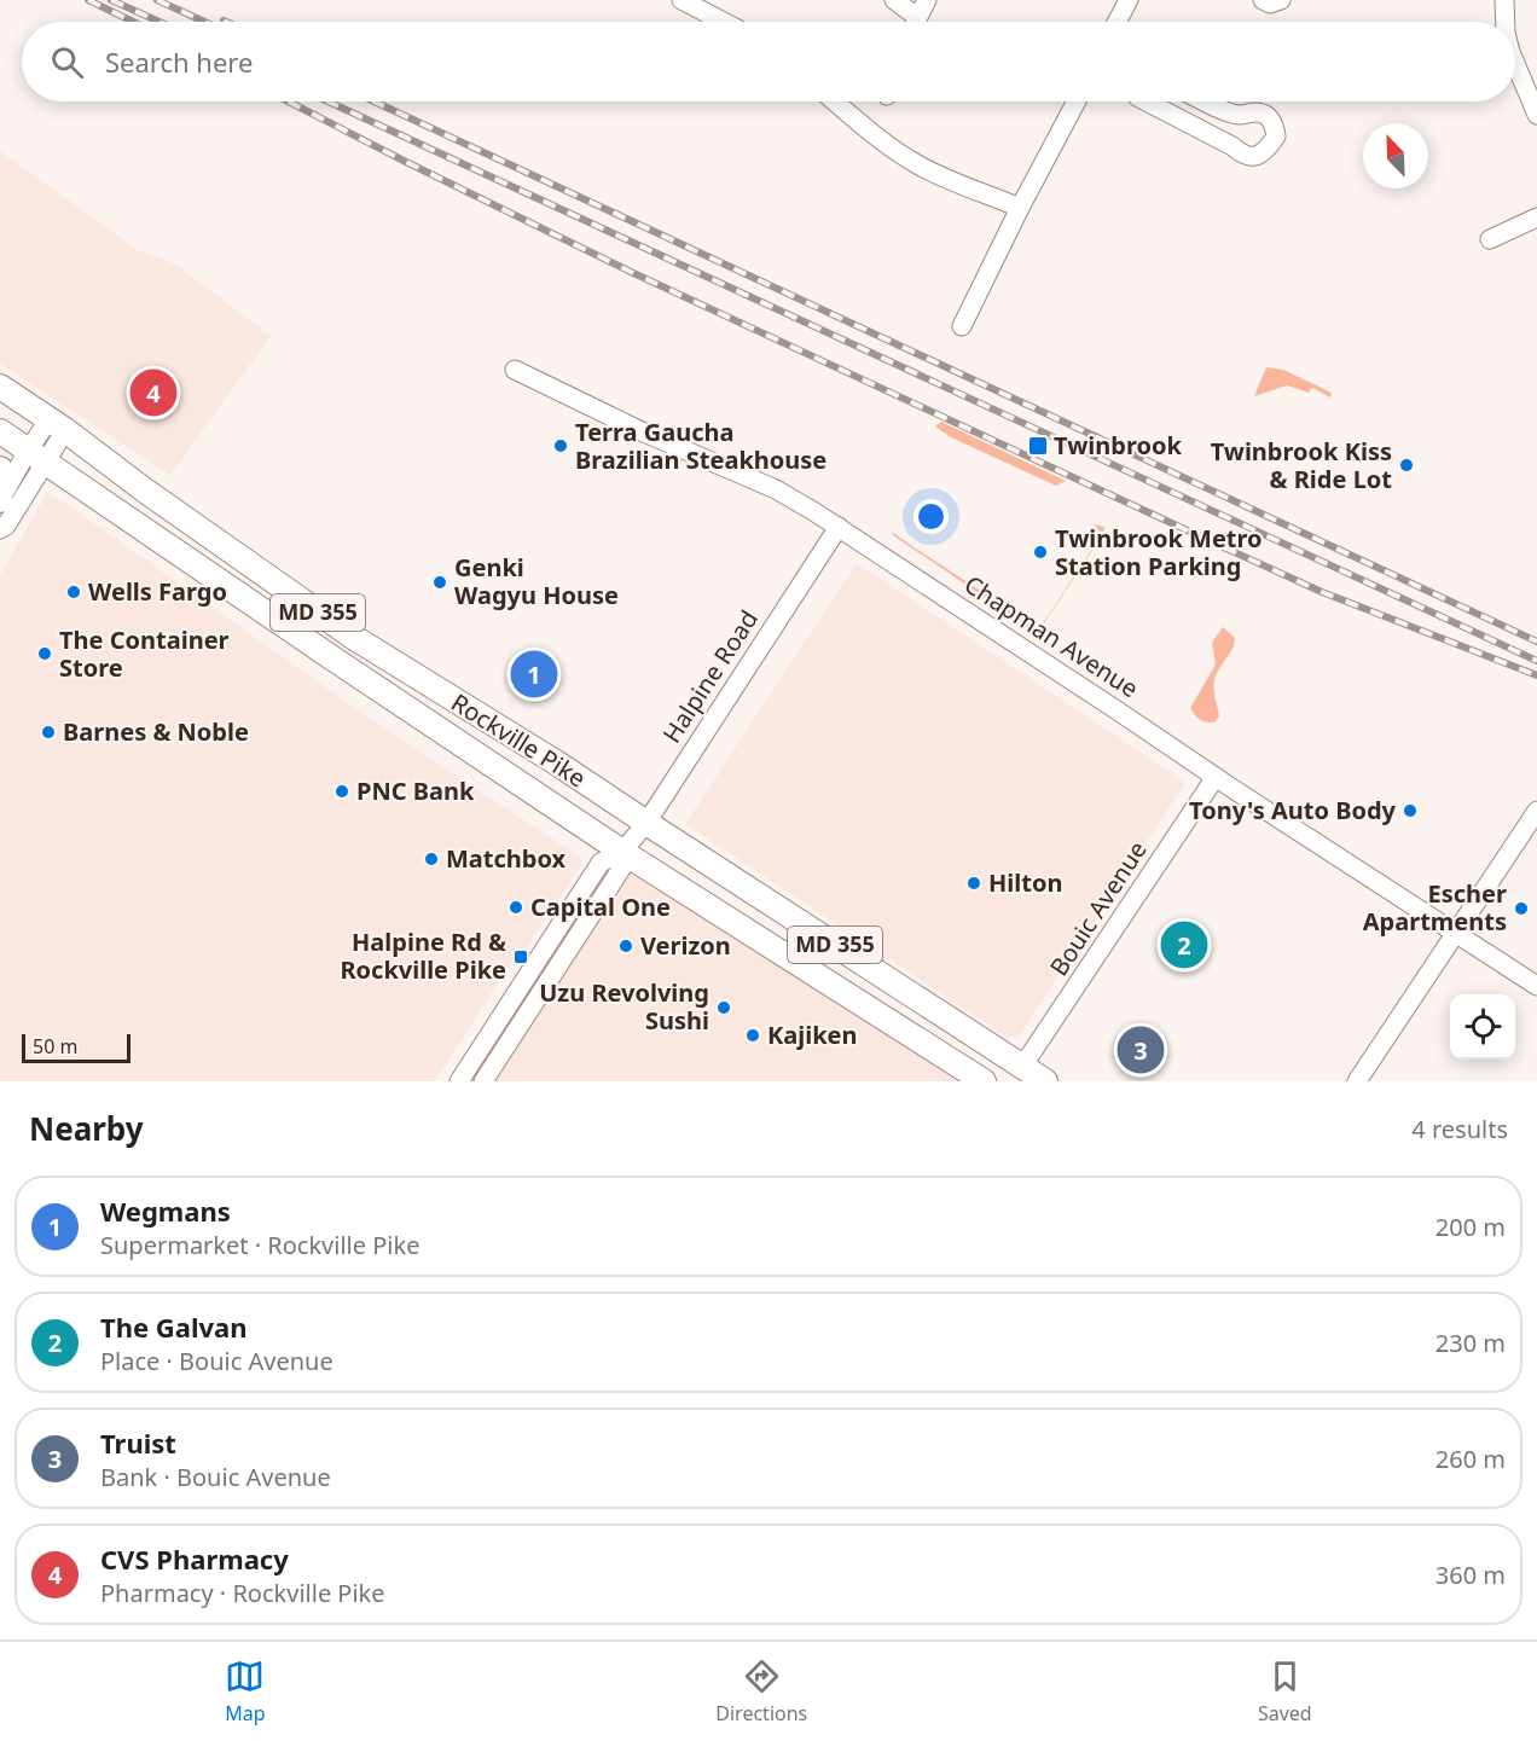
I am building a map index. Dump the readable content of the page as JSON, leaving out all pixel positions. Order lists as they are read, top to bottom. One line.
{"streets":{"main road":["MD 355","Rockville Pike"],"street":["Chapman Avenue","Halpine Road","Bouic Avenue"]},"crossings":[["Chapman Avenue","Halpine Road"],["Chapman Avenue","Bouic Avenue"],["Halpine Road","Rockville Pike"],["Rockville Pike","Bouic Avenue"]],"places":{"other":["Terra Gaucha Brazilian Steakhouse","Twinbrook Kiss & Ride Lot","Twinbrook Metro Station Parking","Genki Wagyu House","Wells Fargo","The Container Store","Barnes & Noble","PNC Bank","Tony's Auto Body","Matchbox","Hilton","Capital One","Escher Apartments","Verizon","Uzu Revolving Sushi","Kajiken"],"transit":["Twinbrook","Halpine Rd & Rockville Pike"]},"scale_bar":"50 m","north":"top left","page":{"search":"Search here","pins":["4","1","2","3"],"scale":"50 m","heading":["Nearby","4 results"],"list":[{"mark":"1","name":"Wegmans","note":"Supermarket · Rockville Pike","value":"200 m"},{"mark":"2","name":"The Galvan","note":"Place · Bouic Avenue","value":"230 m"},{"mark":"3","name":"Truist","note":"Bank · Bouic Avenue","value":"260 m"},{"mark":"4","name":"CVS Pharmacy","note":"Pharmacy · Rockville Pike","value":"360 m"}],"nav":["Map","Directions","Saved"]}}
